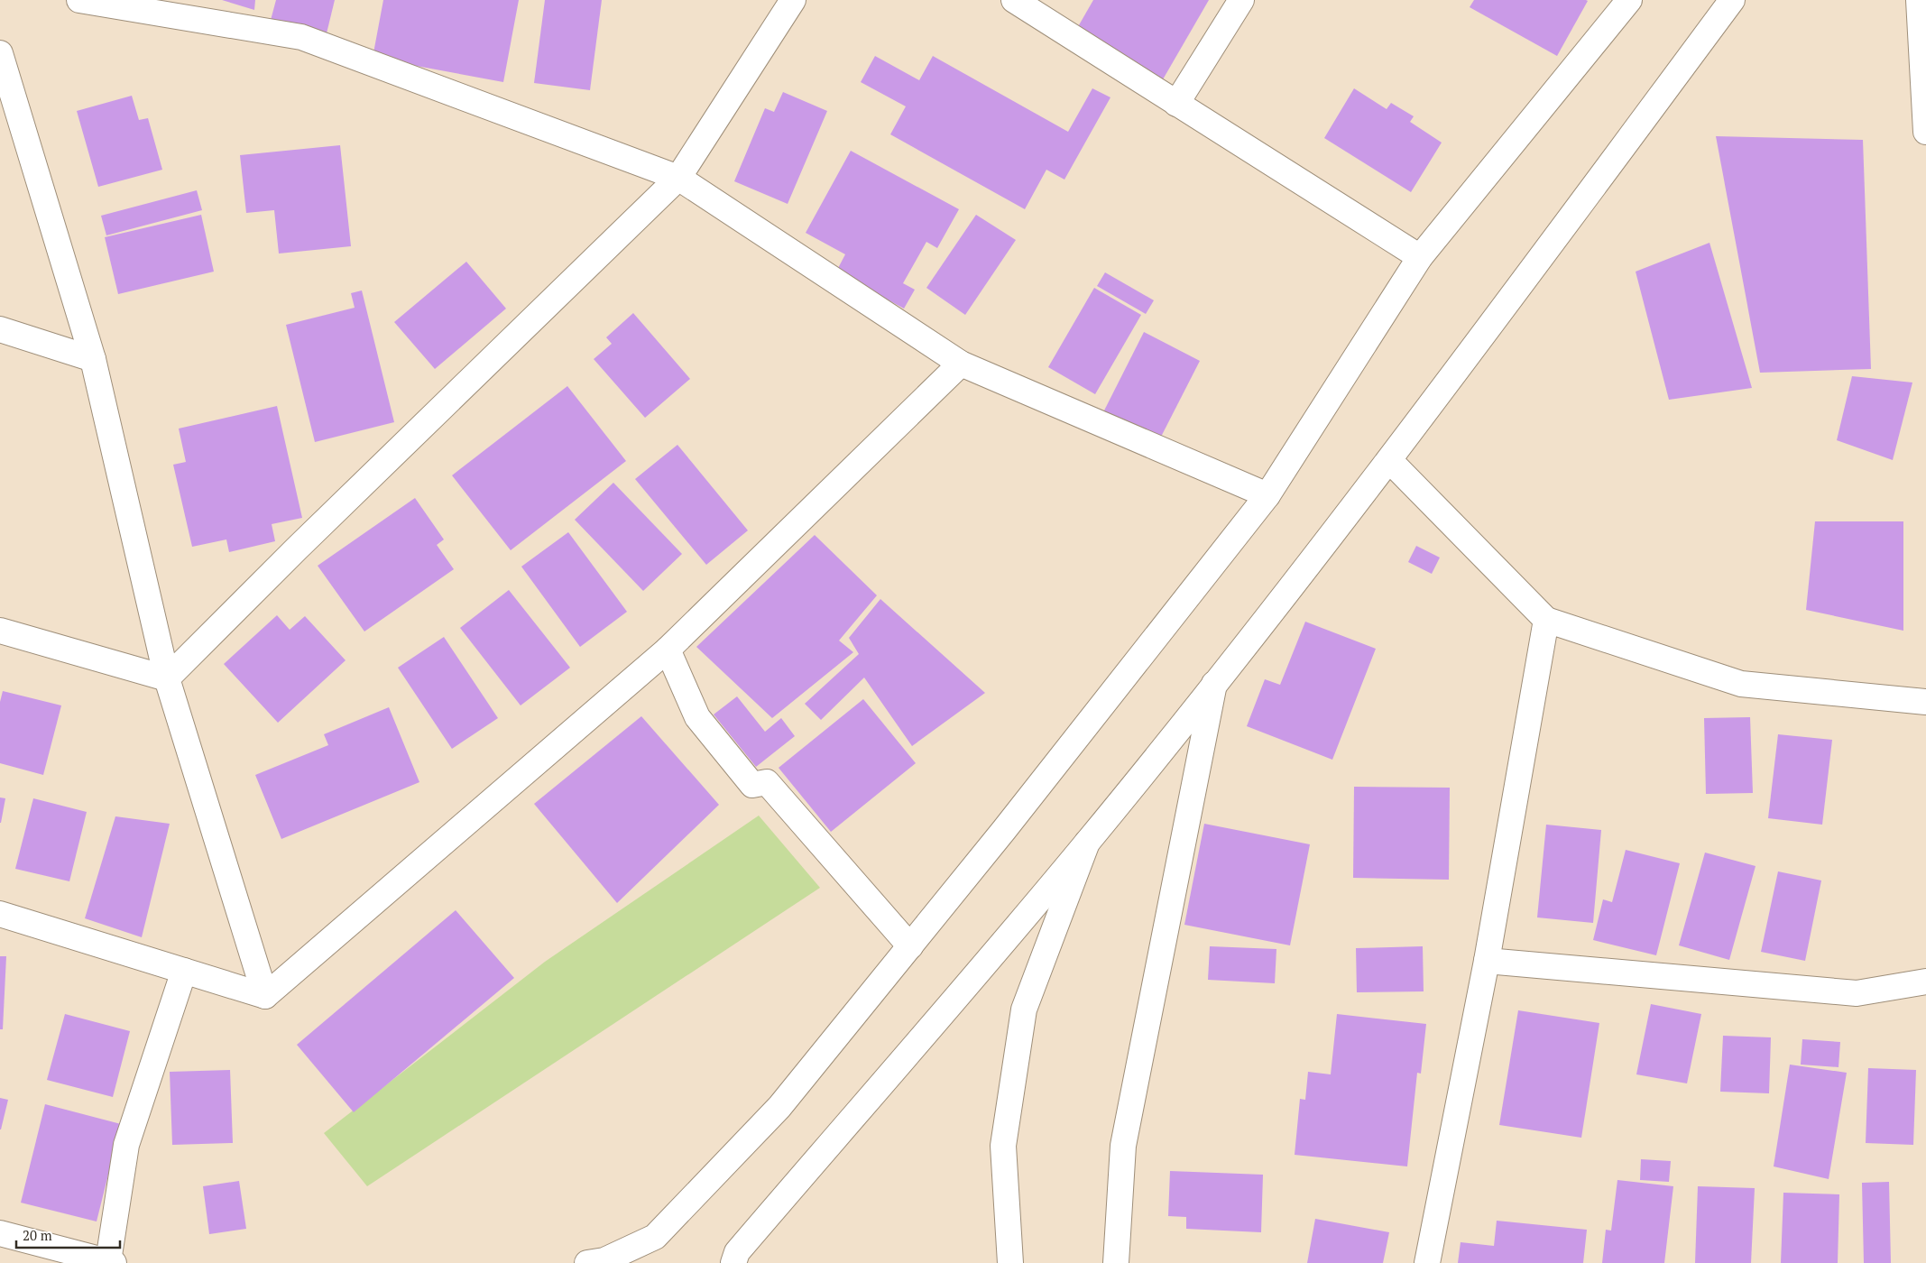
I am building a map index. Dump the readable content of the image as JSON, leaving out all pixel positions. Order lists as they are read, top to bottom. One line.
{"scale_bar":"20 m"}
